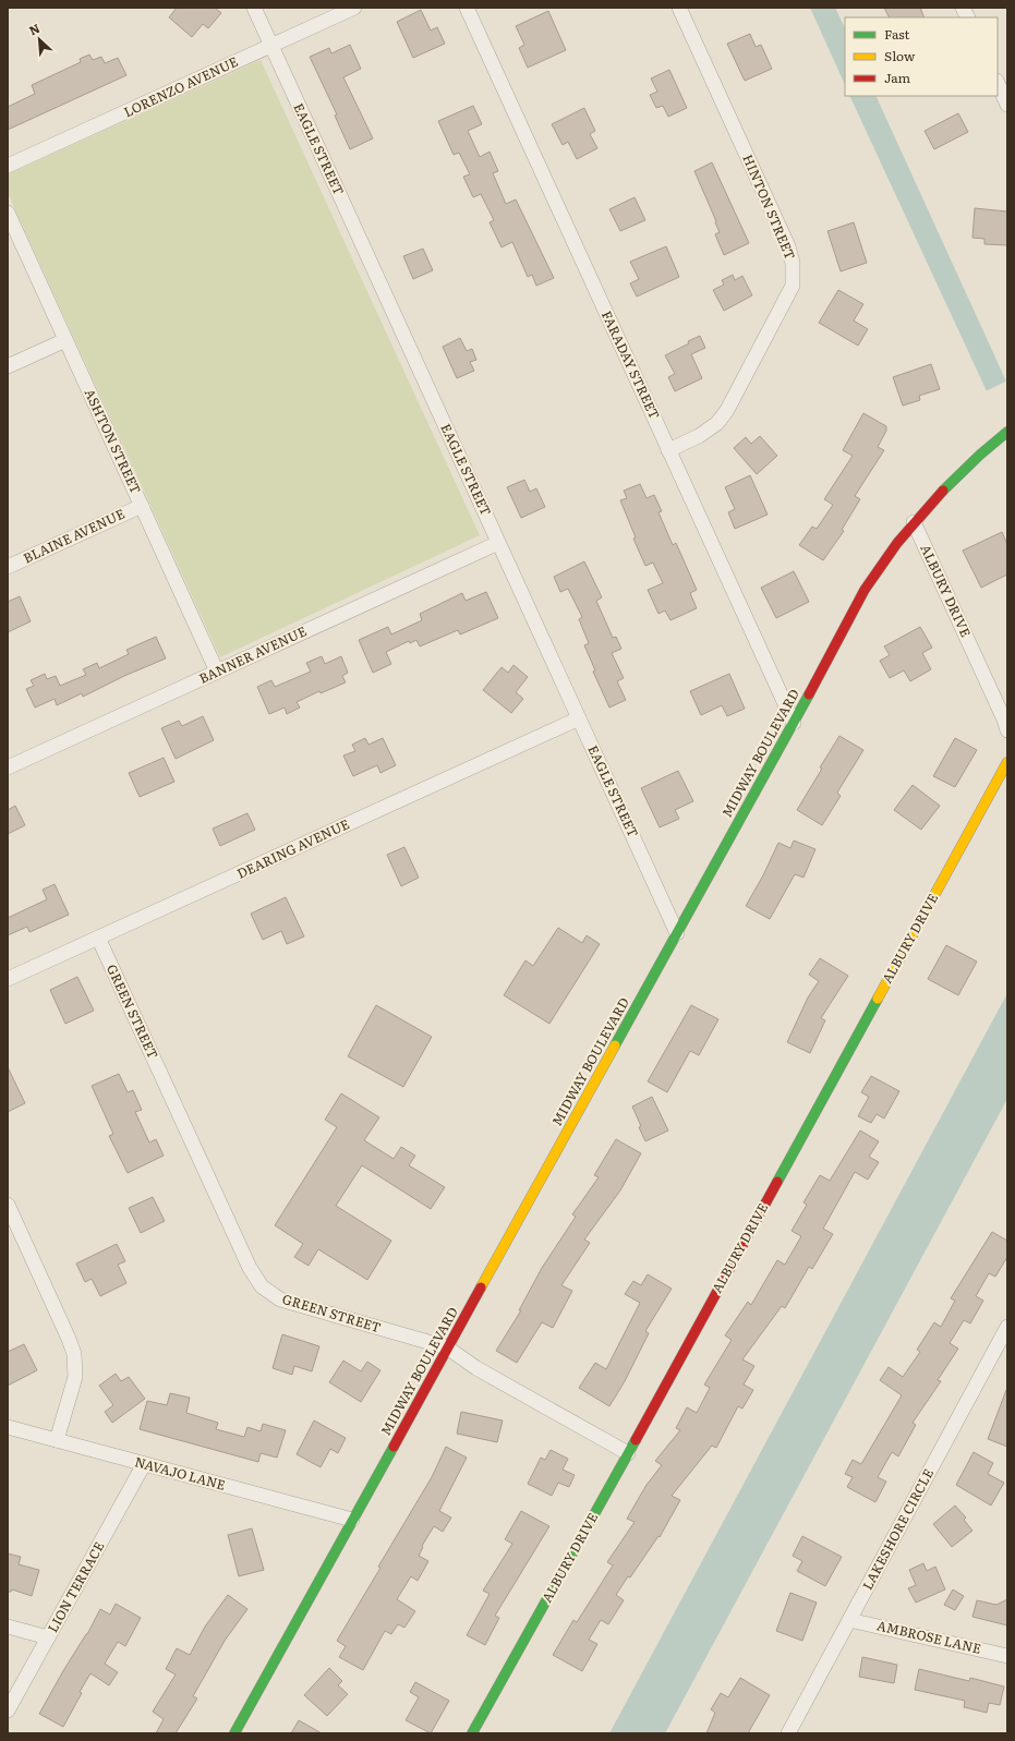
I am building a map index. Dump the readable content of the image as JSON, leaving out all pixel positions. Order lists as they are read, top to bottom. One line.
{"streets":{"street":["LORENZO AVENUE","EAGLE STREET","HINTON STREET","FARADAY STREET","ASHTON STREET","BLAINE AVENUE","ALBURY DRIVE","BANNER AVENUE","MIDWAY BOULEVARD","DEARING AVENUE","GREEN STREET","NAVAJO LANE","LAKESHORE CIRCLE","LION TERRACE","AMBROSE LANE"]},"crossings":[["LORENZO AVENUE","EAGLE STREET"],["EAGLE STREET","BANNER AVENUE"],["EAGLE STREET","MIDWAY BOULEVARD"],["EAGLE STREET","DEARING AVENUE"],["HINTON STREET","FARADAY STREET"],["FARADAY STREET","MIDWAY BOULEVARD"],["ASHTON STREET","BLAINE AVENUE"],["ASHTON STREET","BANNER AVENUE"],["ALBURY DRIVE","MIDWAY BOULEVARD"],["ALBURY DRIVE","GREEN STREET"],["MIDWAY BOULEVARD","GREEN STREET"],["MIDWAY BOULEVARD","NAVAJO LANE"],["DEARING AVENUE","GREEN STREET"],["NAVAJO LANE","LION TERRACE"],["LAKESHORE CIRCLE","AMBROSE LANE"]],"legend":["Fast","Slow","Jam"],"north":"top left"}
